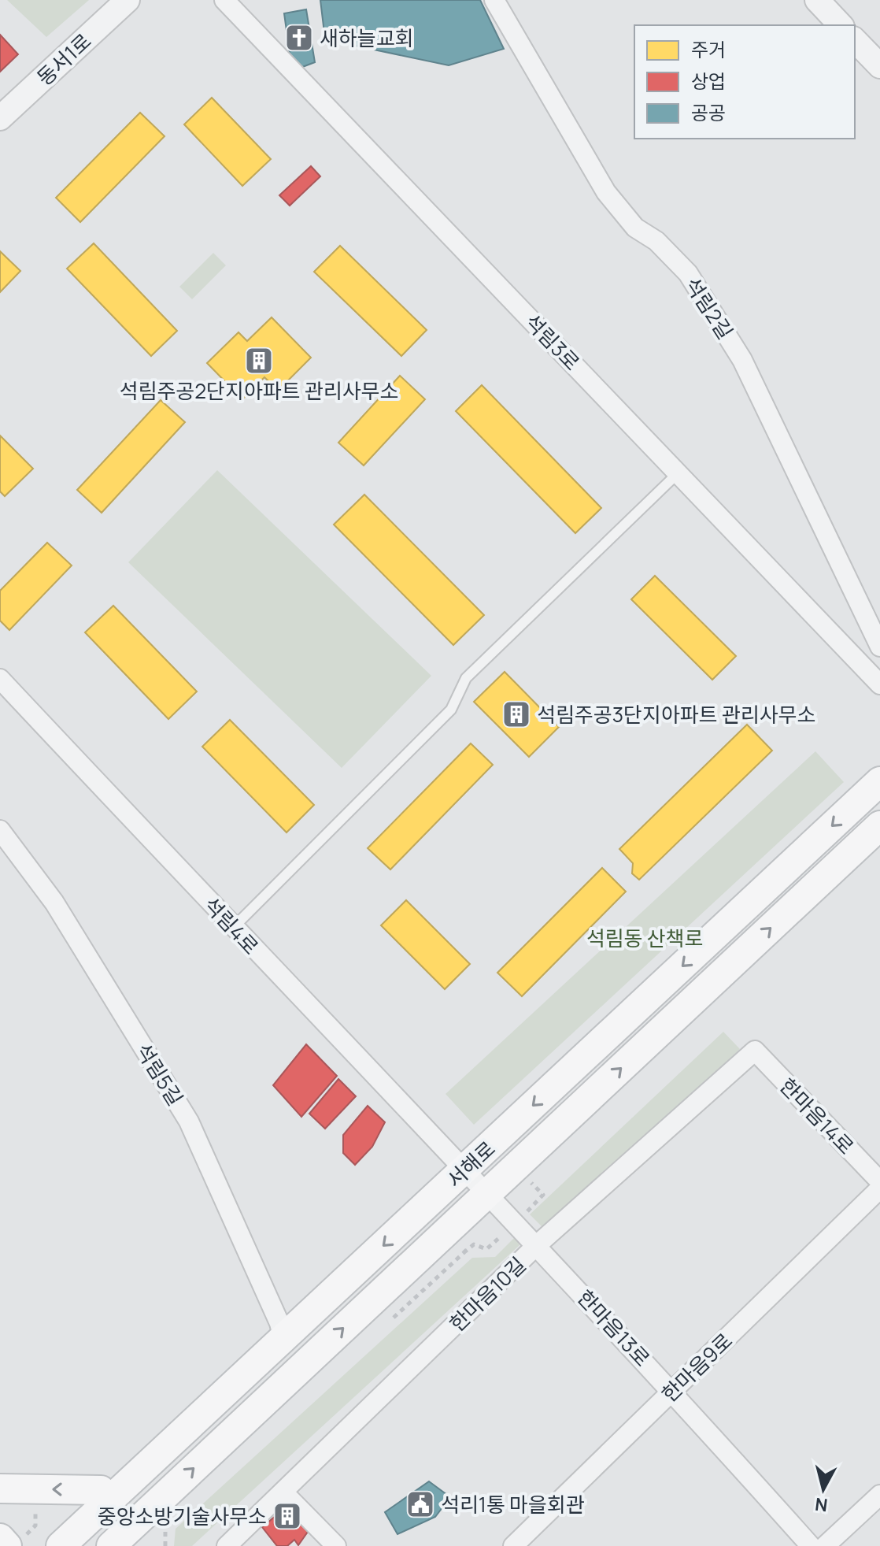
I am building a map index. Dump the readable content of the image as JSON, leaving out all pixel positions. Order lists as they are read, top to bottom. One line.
{"streets":{"main road":["서해로"],"street":["동서1로","석림2길","석림3로","석림4로","석림5길","한마음14로","한마음10길","한마음13로","한마음9로"]},"crossings":[["석림4로","서해로"],["석림4로","한마음13로"],["석림5길","서해로"],["한마음14로","한마음10길"],["서해로","한마음13로"],["한마음10길","한마음13로"],["한마음13로","한마음9로"]],"parks":["석림동 산책로"],"places":{"church":["새하늘교회"],"building":["석림주공2단지아파트 관리사무소","석림주공3단지아파트 관리사무소","중앙소방기술사무소"],"public building":["석리1통 마을회관"]},"legend":["주거","상업","공공"],"north":"bottom"}
